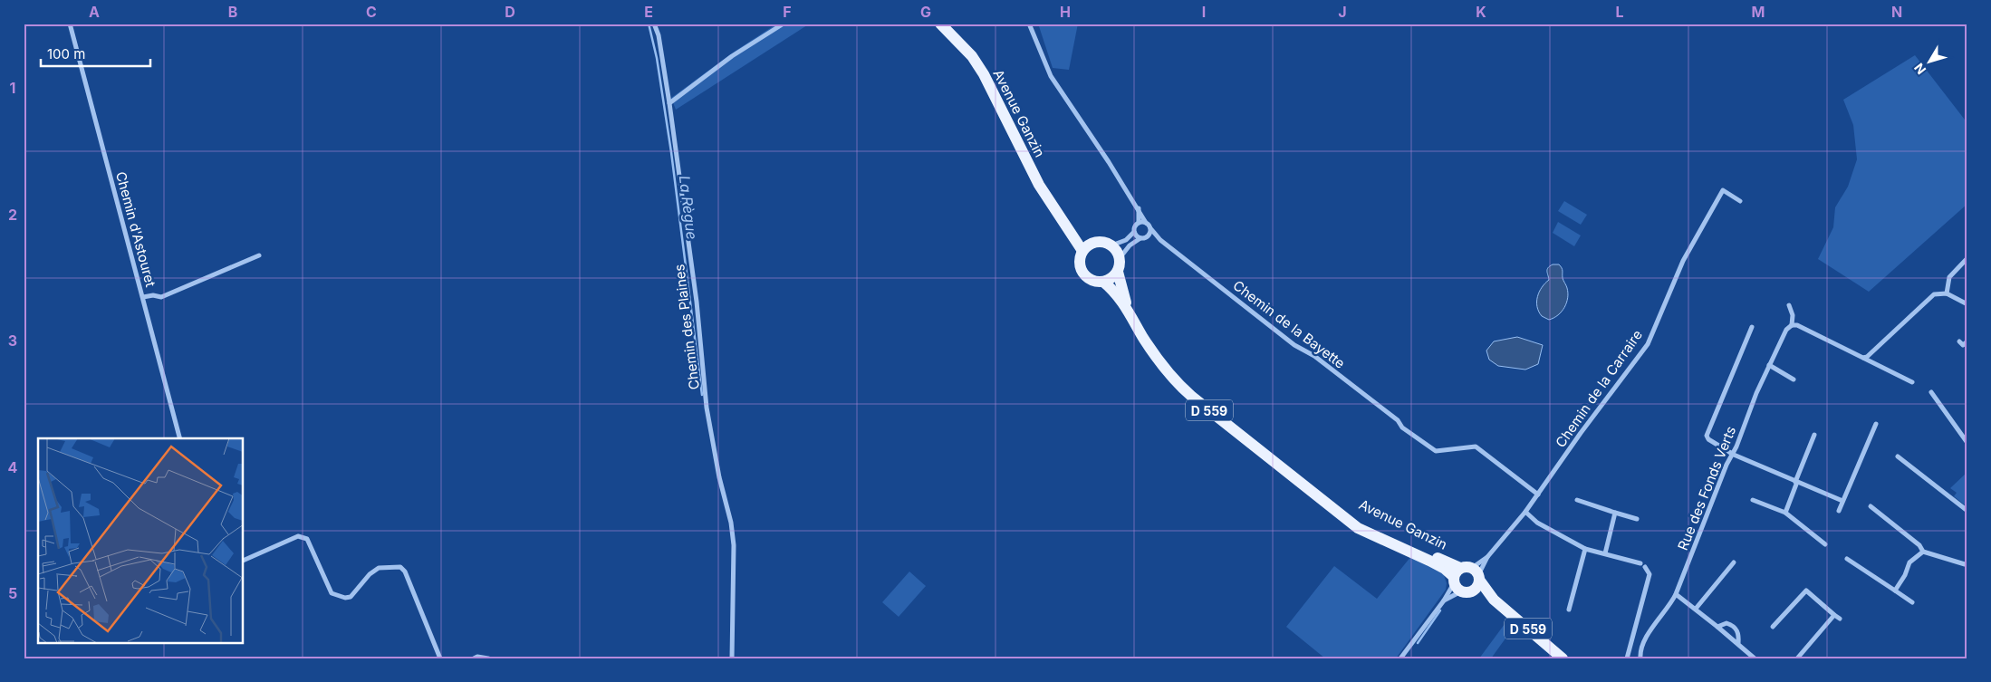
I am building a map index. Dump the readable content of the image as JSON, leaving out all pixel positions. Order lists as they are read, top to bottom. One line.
{"streets":{"main road":["Avenue Ganzin","D 559"],"street":["Chemin d'Astouret","Chemin de la Bayette","Chemin des Plaines","Chemin de la Carraire","Rue des Fonds Verts"]},"crossings":[["Avenue Ganzin","Chemin de la Carraire"],["Avenue Ganzin","D 559"],["Chemin de la Bayette","Chemin de la Carraire"],["Chemin de la Carraire","D 559"]],"water":["La Règue"],"scale_bar":"100 m","north":"bottom left","grid":{"columns":["A","B","C","D","E","F","G","H","I","J","K","L","M","N"],"rows":["1","2","3","4","5"]}}
